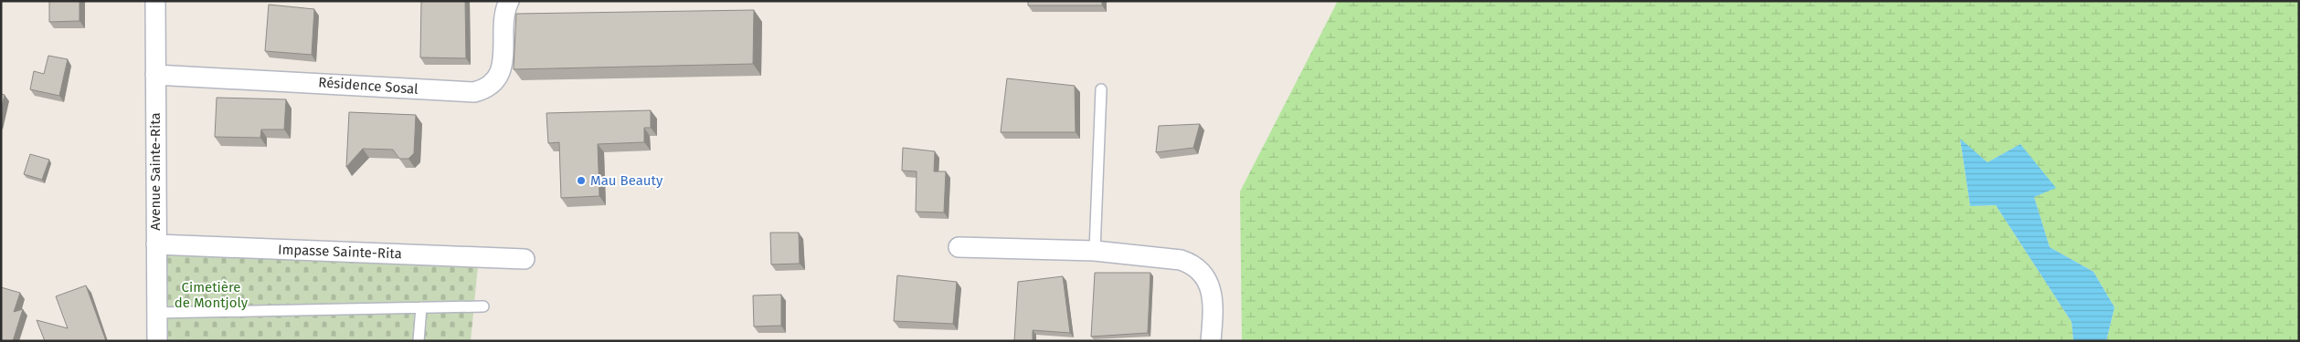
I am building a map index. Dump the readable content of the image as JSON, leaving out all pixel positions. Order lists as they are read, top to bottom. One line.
{"streets":{"street":["Résidence Sosal","Avenue Sainte-Rita","Impasse Sainte-Rita"]},"crossings":[["Résidence Sosal","Avenue Sainte-Rita"],["Avenue Sainte-Rita","Impasse Sainte-Rita"]],"parks":["Cimetière de Montjoly"],"places":["Mau Beauty"]}
